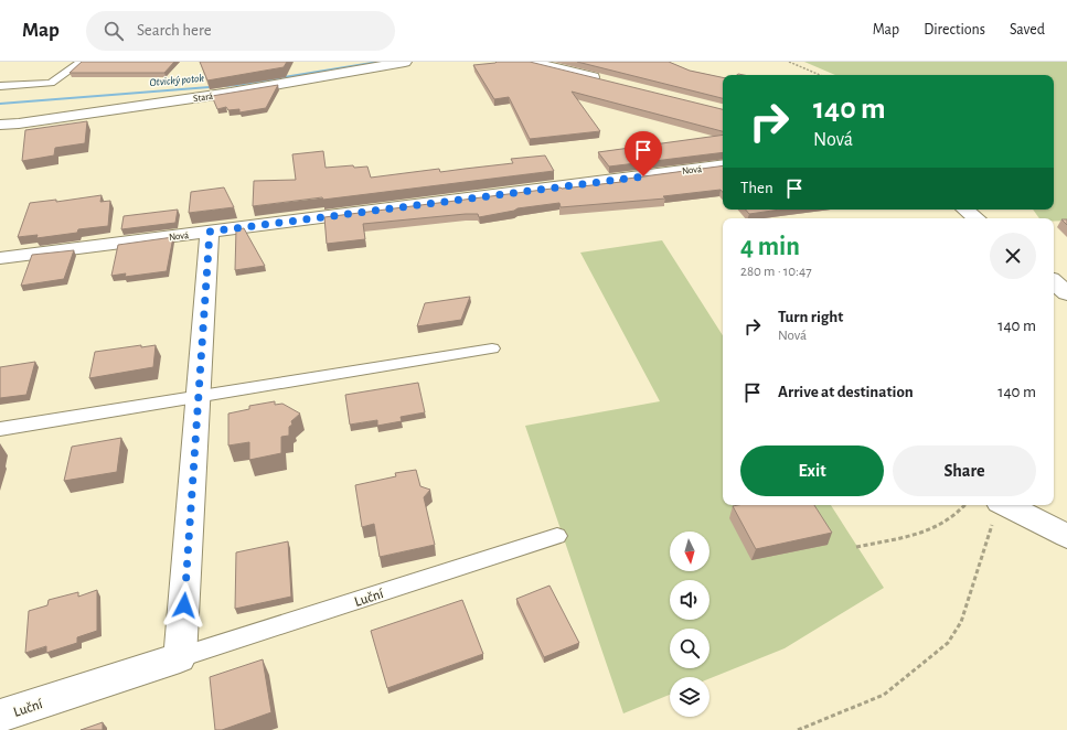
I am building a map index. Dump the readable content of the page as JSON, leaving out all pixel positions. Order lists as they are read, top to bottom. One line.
{"streets":{"street":["Stará","Nová","Luční"]},"water":["Otvický potok"],"north":"bottom","page":{"header":"Map","search":"Search here","nav":["Map","Directions","Saved"],"turn":["140 m","Nová"],"then":"Then","heading":["4 min","280 m · 10:47"],"list":[{"name":"Turn right","note":"Nová","value":"140 m"},{"name":"Arrive at destination","value":"140 m"}],"buttons":["Exit","Share"]}}
